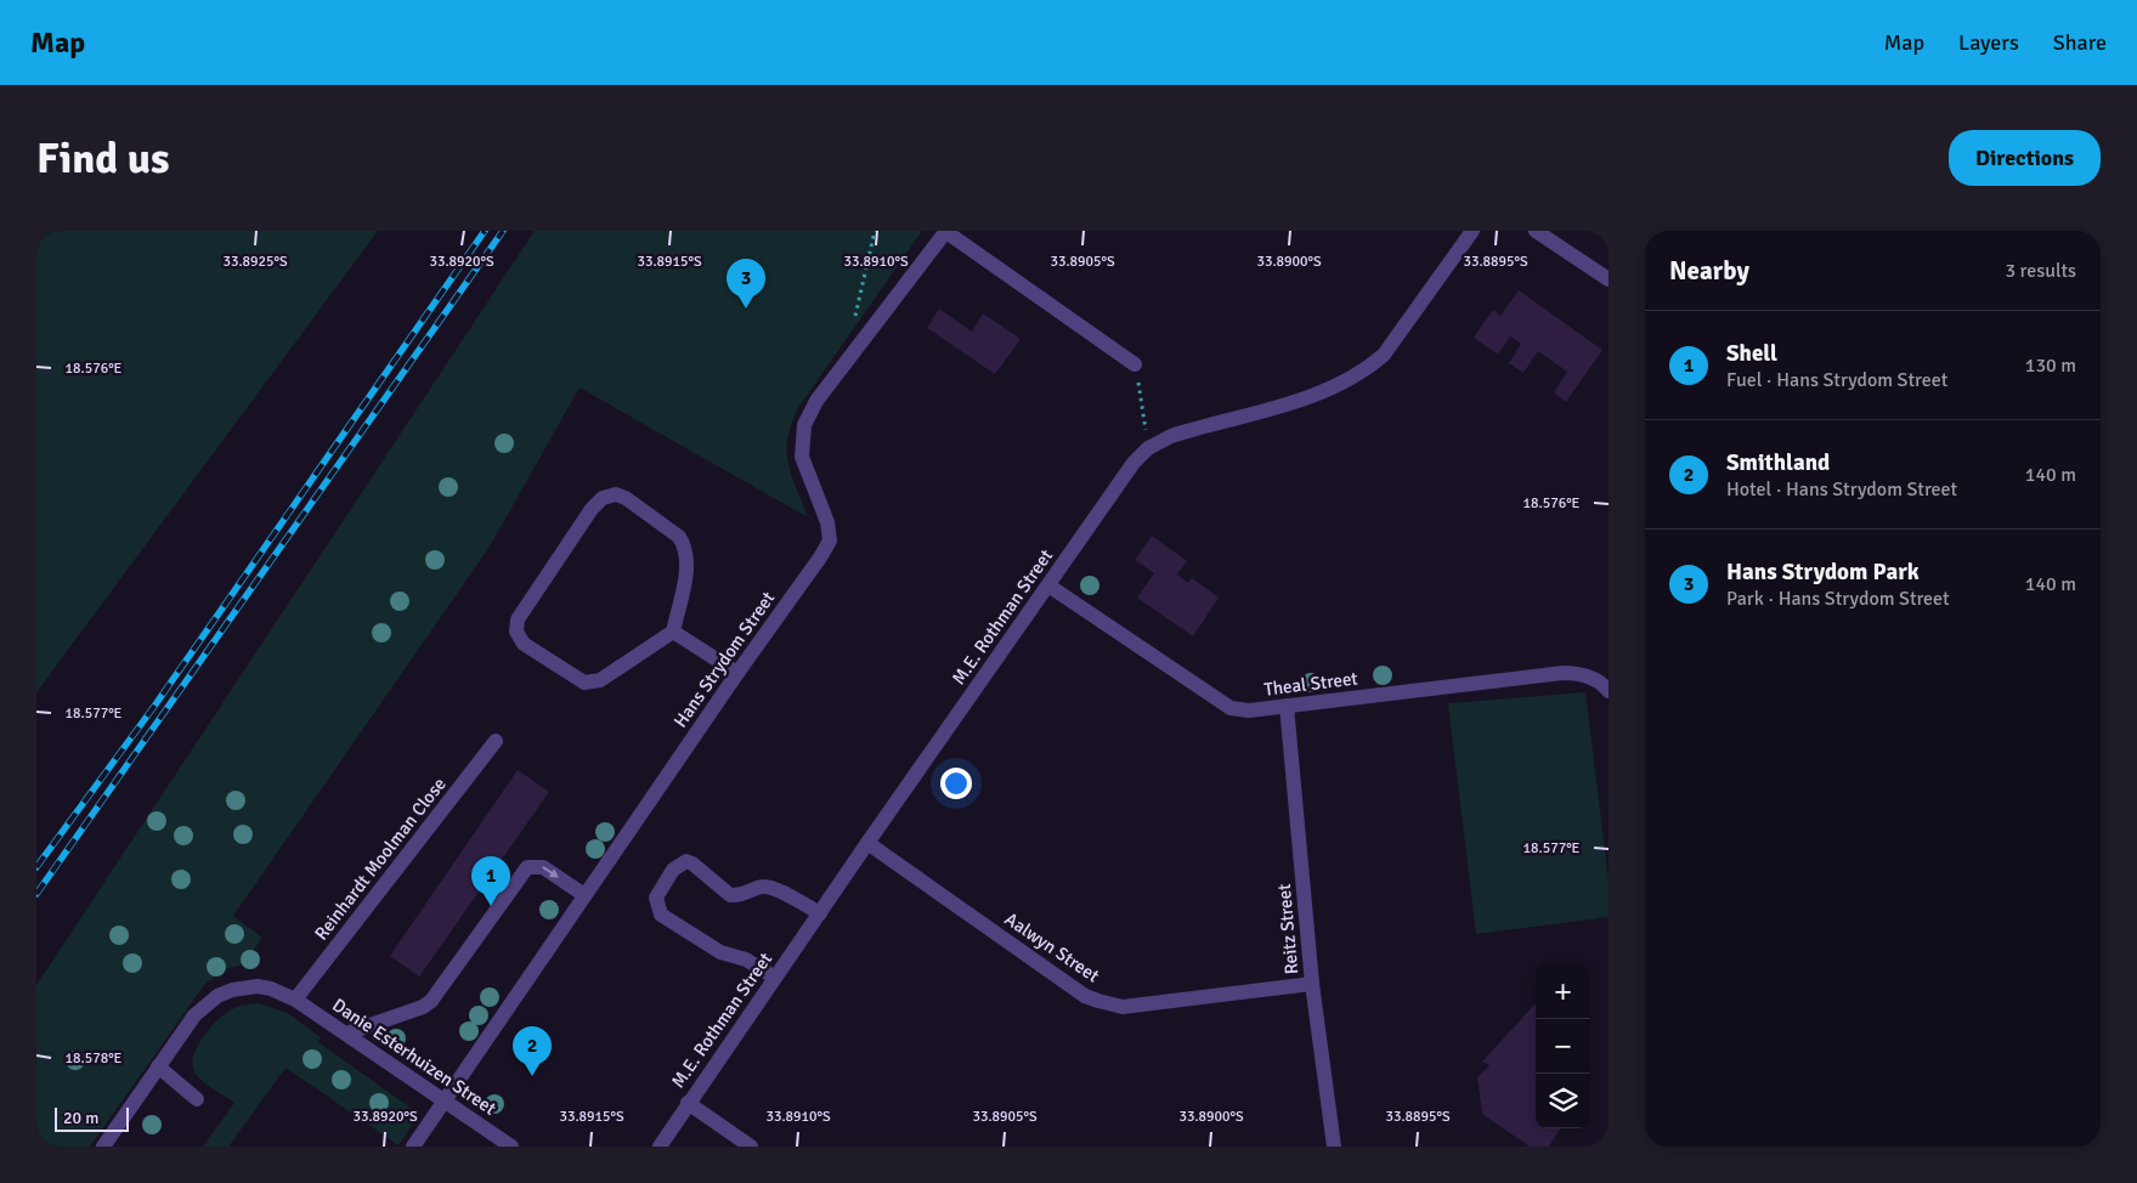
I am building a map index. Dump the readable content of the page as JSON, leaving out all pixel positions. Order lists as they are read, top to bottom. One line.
{"streets":{"street":["M.E. Rothman Street","Hans Strydom Street","Theal Street","Reinhardt Moolman Close","Reitz Street","Aalwyn Street","Danie Esterhuizen Street"]},"crossings":[["M.E. Rothman Street","Theal Street"],["M.E. Rothman Street","Aalwyn Street"],["Hans Strydom Street","Danie Esterhuizen Street"],["Theal Street","Reitz Street"],["Reinhardt Moolman Close","Danie Esterhuizen Street"],["Reitz Street","Aalwyn Street"]],"scale_bar":"20 m","page":{"header":"Map","nav":["Map","Layers","Share"],"buttons":"Directions","title":"Find us","heading":["Nearby","3 results"],"pins":["3","1","2"],"list":[{"mark":"1","name":"Shell","note":"Fuel · Hans Strydom Street","value":"130 m"},{"mark":"2","name":"Smithland","note":"Hotel · Hans Strydom Street","value":"140 m"},{"mark":"3","name":"Hans Strydom Park","note":"Park · Hans Strydom Street","value":"140 m"}],"map_buttons":["+","−"],"scale":"20 m"},"coordinates":["33.8925°S","33.8920°S","33.8915°S","33.8910°S","33.8905°S","33.8900°S","33.8895°S","18.576°E","18.577°E","18.578°E"]}
